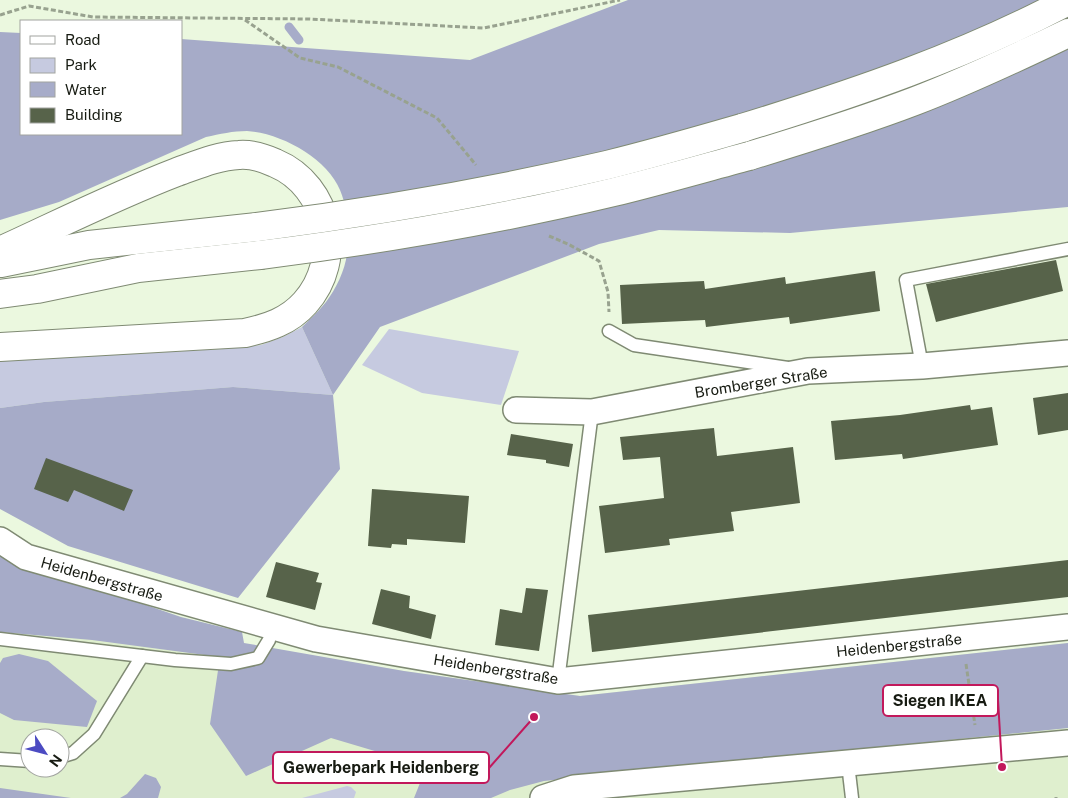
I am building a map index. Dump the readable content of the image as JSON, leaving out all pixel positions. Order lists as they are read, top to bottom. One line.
{"streets":{"street":["Bromberger Straße","Heidenbergstraße"]},"places":["Gewerbepark Heidenberg","Siegen IKEA"],"legend":["Road","Park","Water","Building"],"north":"bottom right"}
